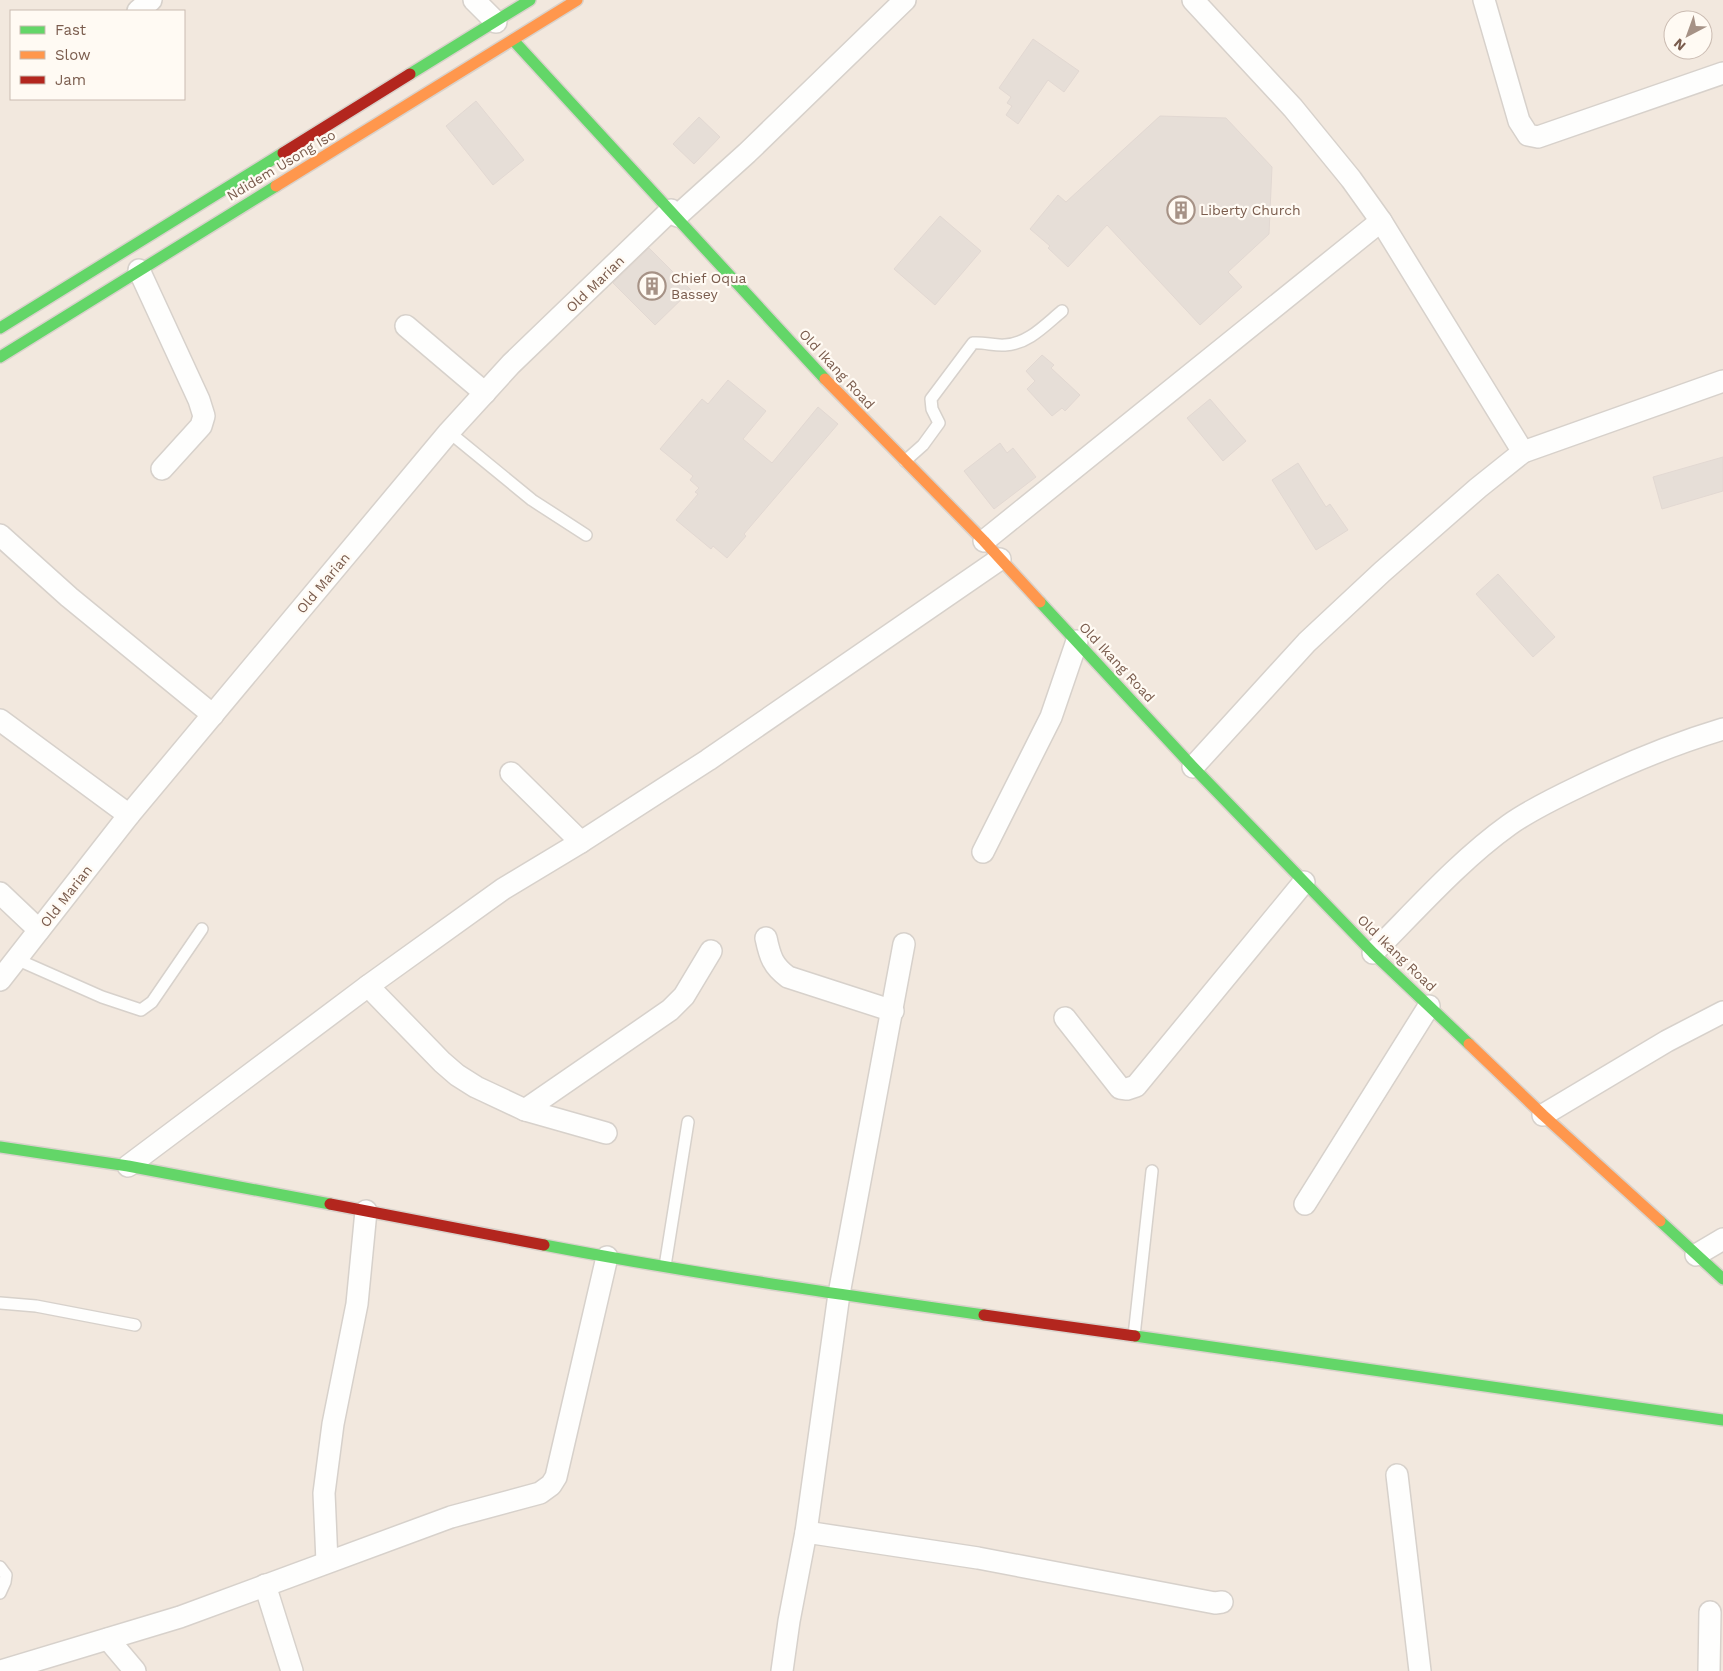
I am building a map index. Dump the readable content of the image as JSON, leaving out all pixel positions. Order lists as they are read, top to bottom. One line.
{"streets":{"main road":["Ndidem Usong Iso","Old Ikang Road"],"street":["Old Marian"]},"crossings":[["Ndidem Usong Iso","Old Ikang Road"],["Old Marian","Old Ikang Road"]],"places":{"building":["Liberty Church","Chief Oqua Bassey"]},"legend":["Fast","Slow","Jam"],"north":"bottom left"}
